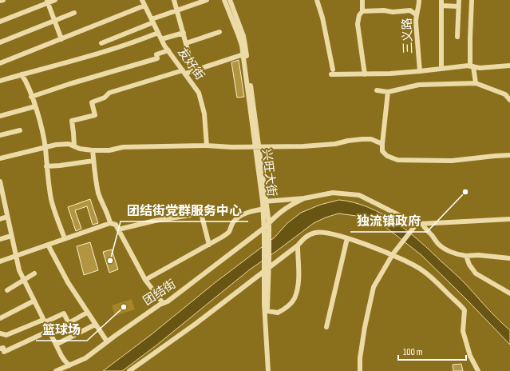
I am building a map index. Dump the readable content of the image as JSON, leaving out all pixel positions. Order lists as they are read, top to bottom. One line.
{"streets":{"street":["三义路","友好街","兴旺大街","团结街"]},"crossings":[["兴旺大街","团结街"]],"places":["独流镇政府","团结街党群服务中心","篮球场"],"scale_bar":"100 m"}
